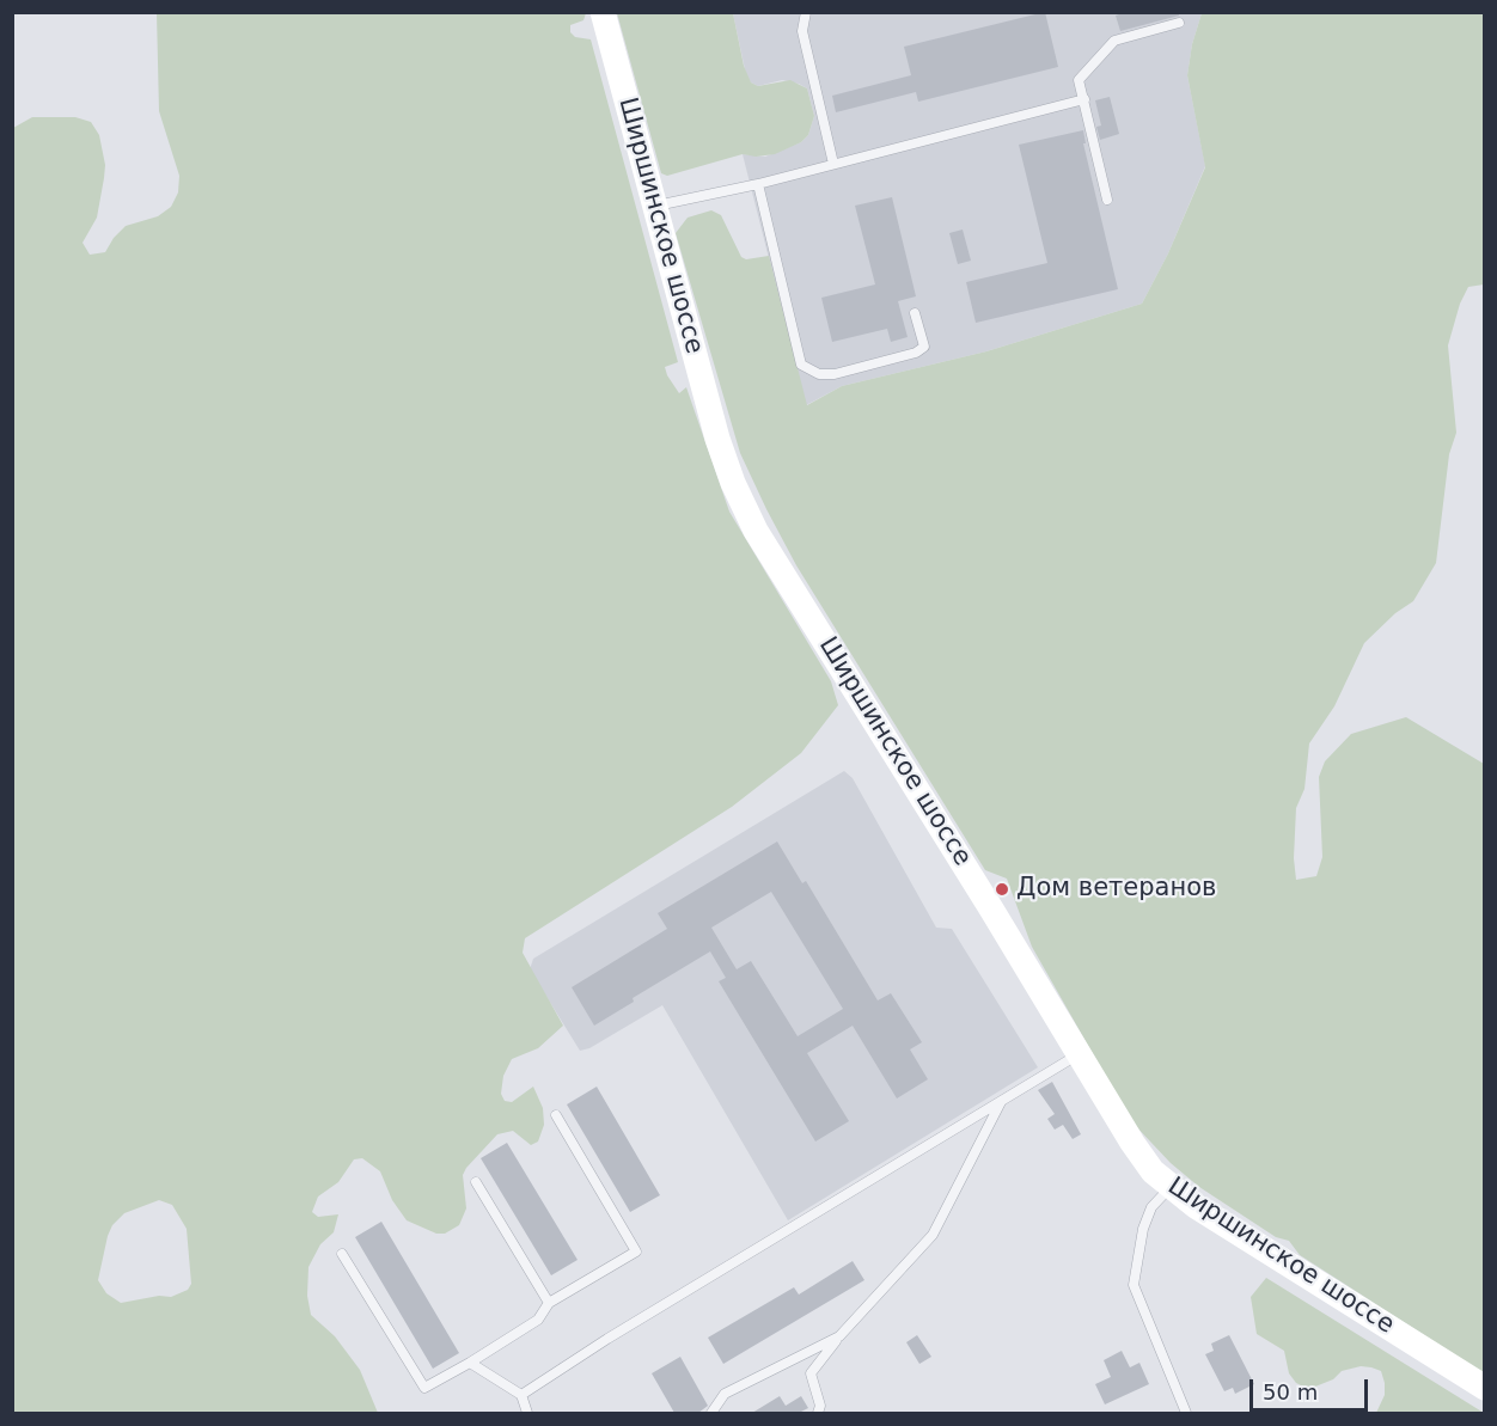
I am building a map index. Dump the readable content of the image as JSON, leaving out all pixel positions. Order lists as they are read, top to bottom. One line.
{"streets":{"main road":["Ширшинское шоссе"]},"places":["Дом ветеранов"],"scale_bar":"50 m"}
